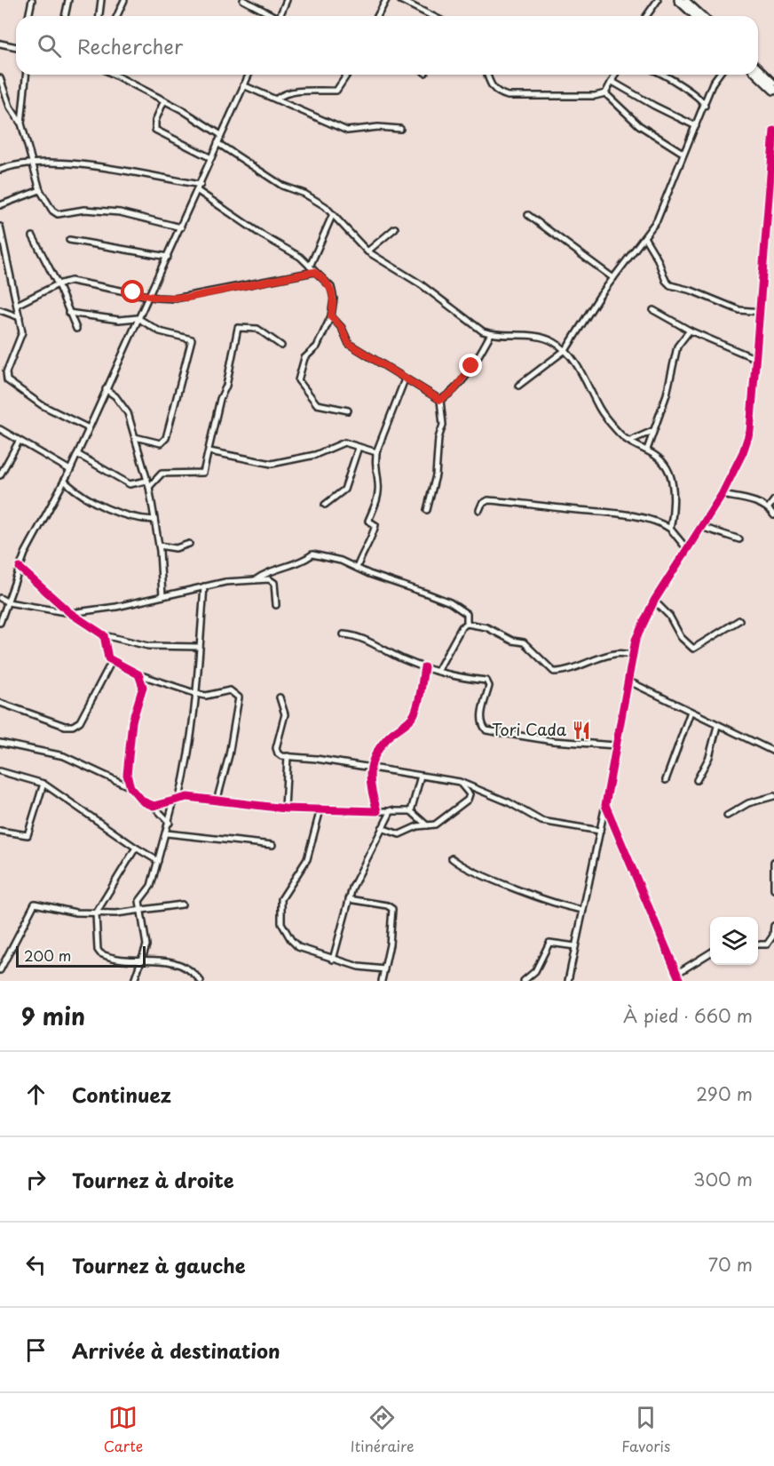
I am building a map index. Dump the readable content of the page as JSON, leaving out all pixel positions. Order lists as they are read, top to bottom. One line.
{"places":{"restaurant":["Tori Cada"]},"scale_bar":"200 m","page":{"search":"Rechercher","scale":"200 m","heading":["9 min","À pied · 660 m"],"list":[["Continuez","290 m"],["Tournez à droite","300 m"],["Tournez à gauche","70 m"],"Arrivée à destination"],"nav":["Carte","Itinéraire","Favoris"]}}
